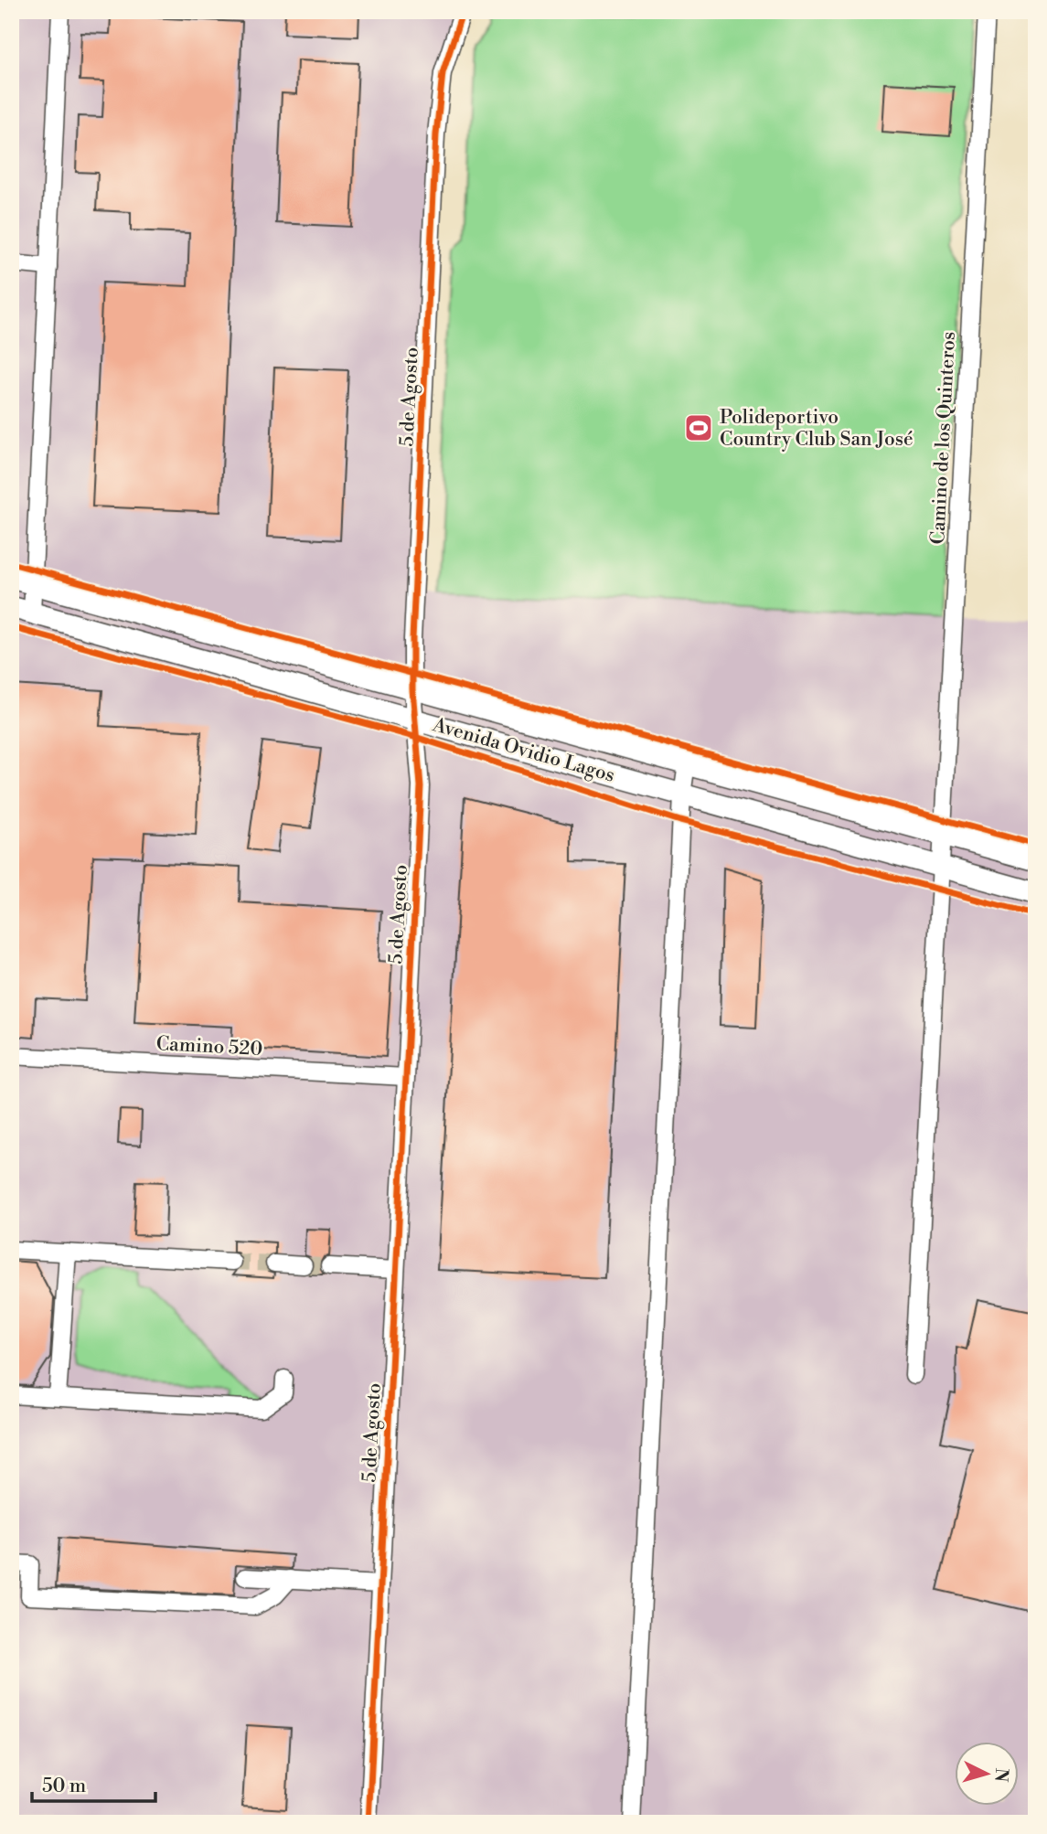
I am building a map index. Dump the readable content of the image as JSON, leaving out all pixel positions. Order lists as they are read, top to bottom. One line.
{"streets":{"main road":["Avenida Ovidio Lagos"],"street":["5 de Agosto","Camino de los Quinteros","Camino 520"]},"crossings":[["5 de Agosto","Avenida Ovidio Lagos"],["5 de Agosto","Camino 520"],["Camino de los Quinteros","Avenida Ovidio Lagos"]],"places":{"sports":["Polideportivo Country Club San José"]},"scale_bar":"50 m","north":"right"}
